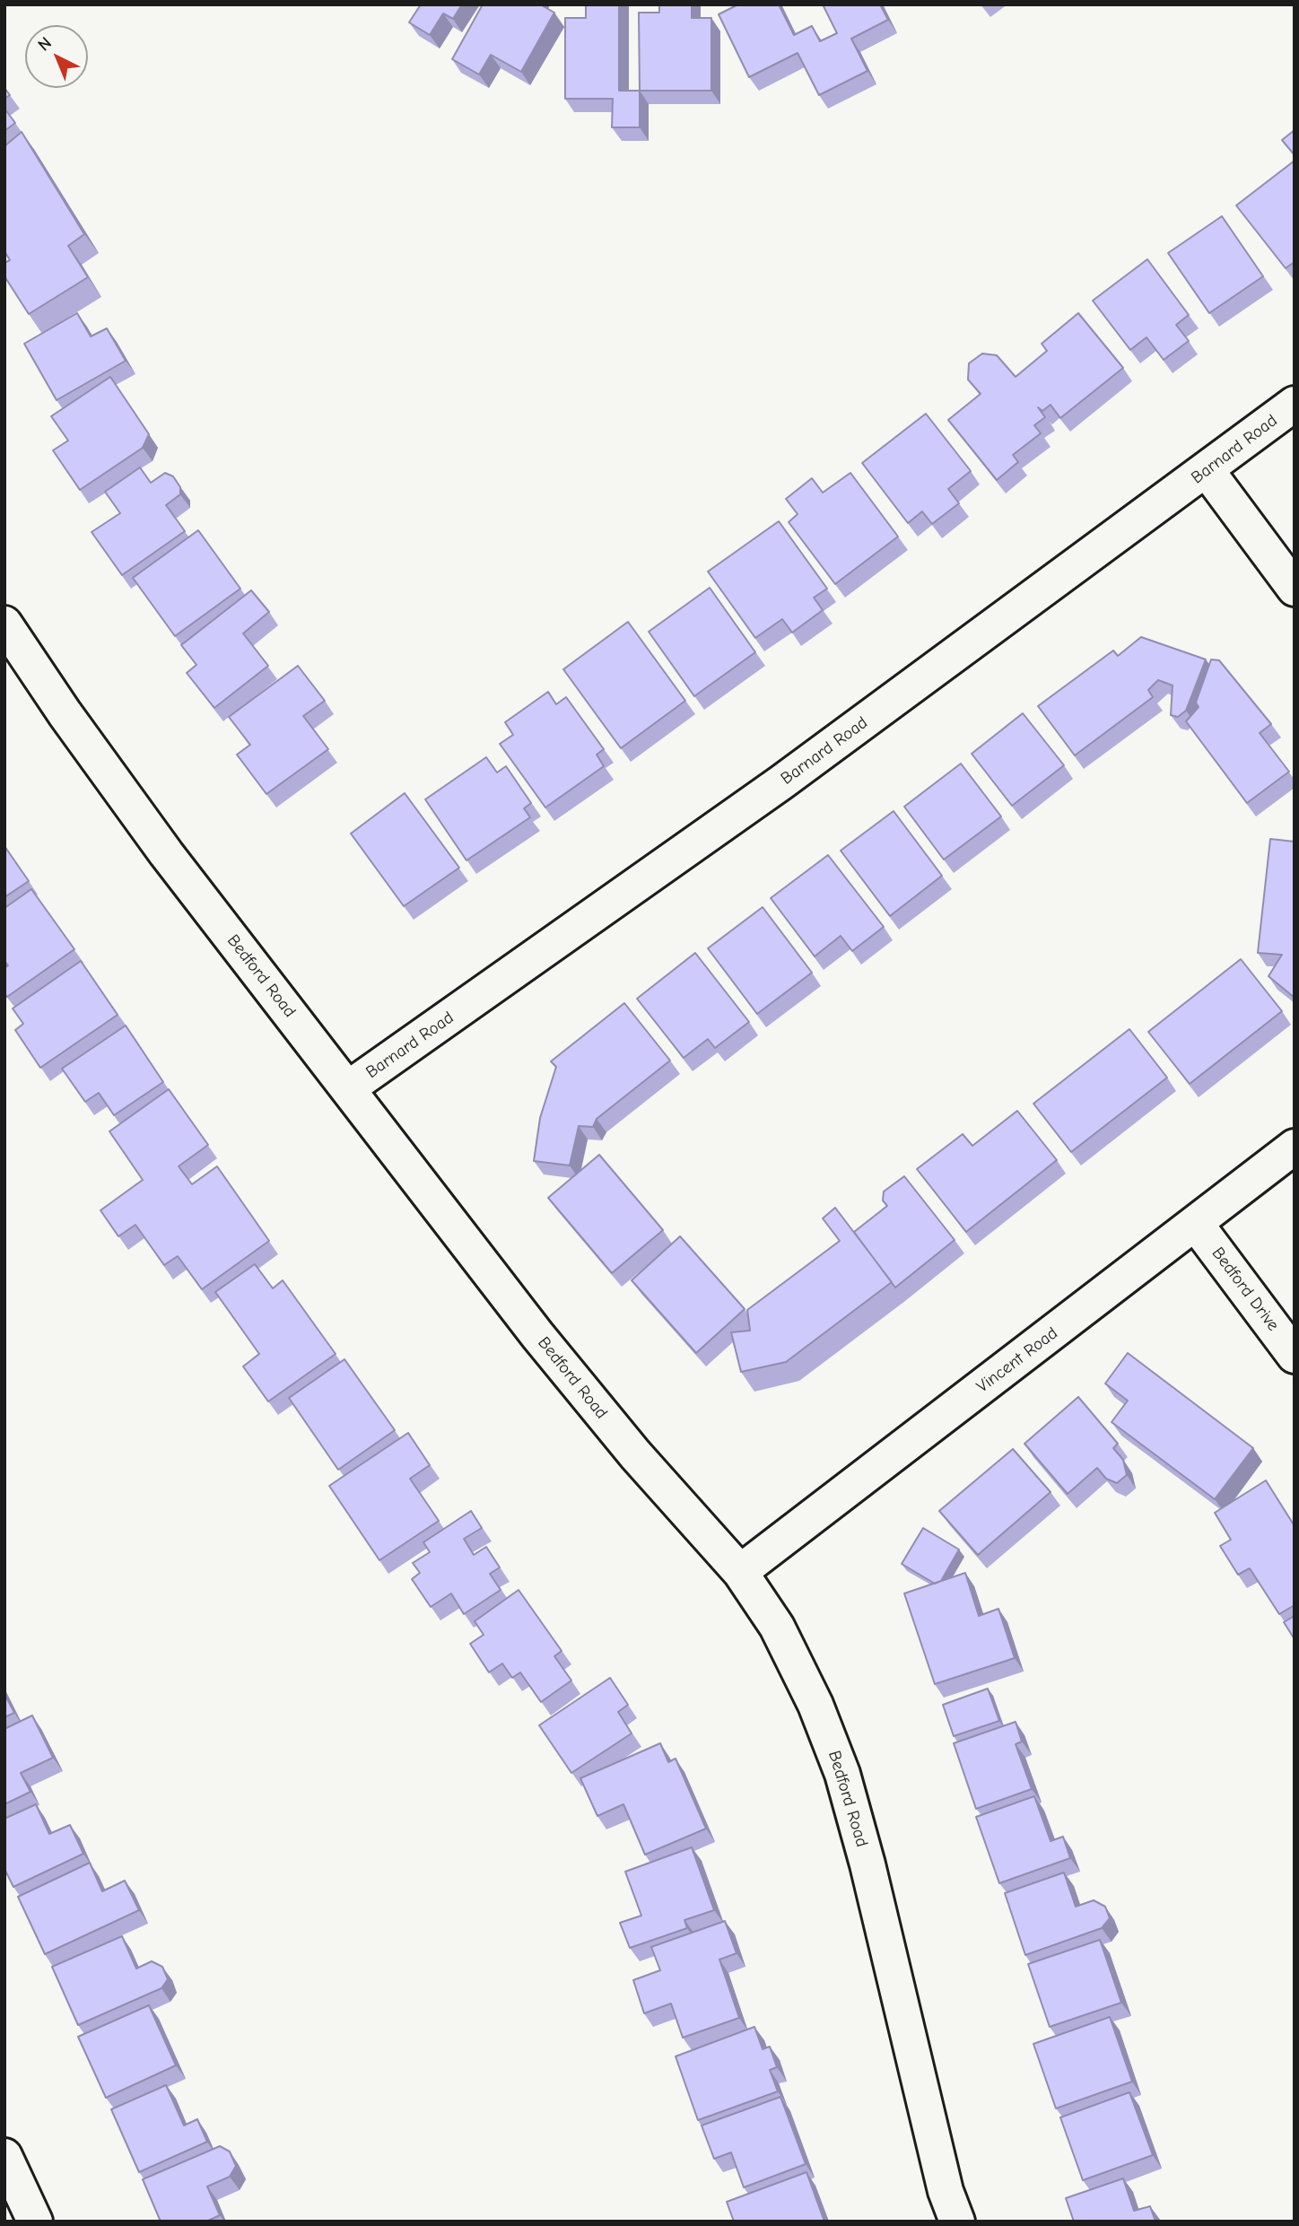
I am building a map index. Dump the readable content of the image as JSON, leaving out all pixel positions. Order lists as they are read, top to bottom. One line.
{"streets":{"street":["Barnard Road","Bedford Road","Bedford Drive","Vincent Road"]},"crossings":[["Barnard Road","Bedford Road"],["Bedford Road","Vincent Road"],["Bedford Drive","Vincent Road"]],"north":"top left"}
